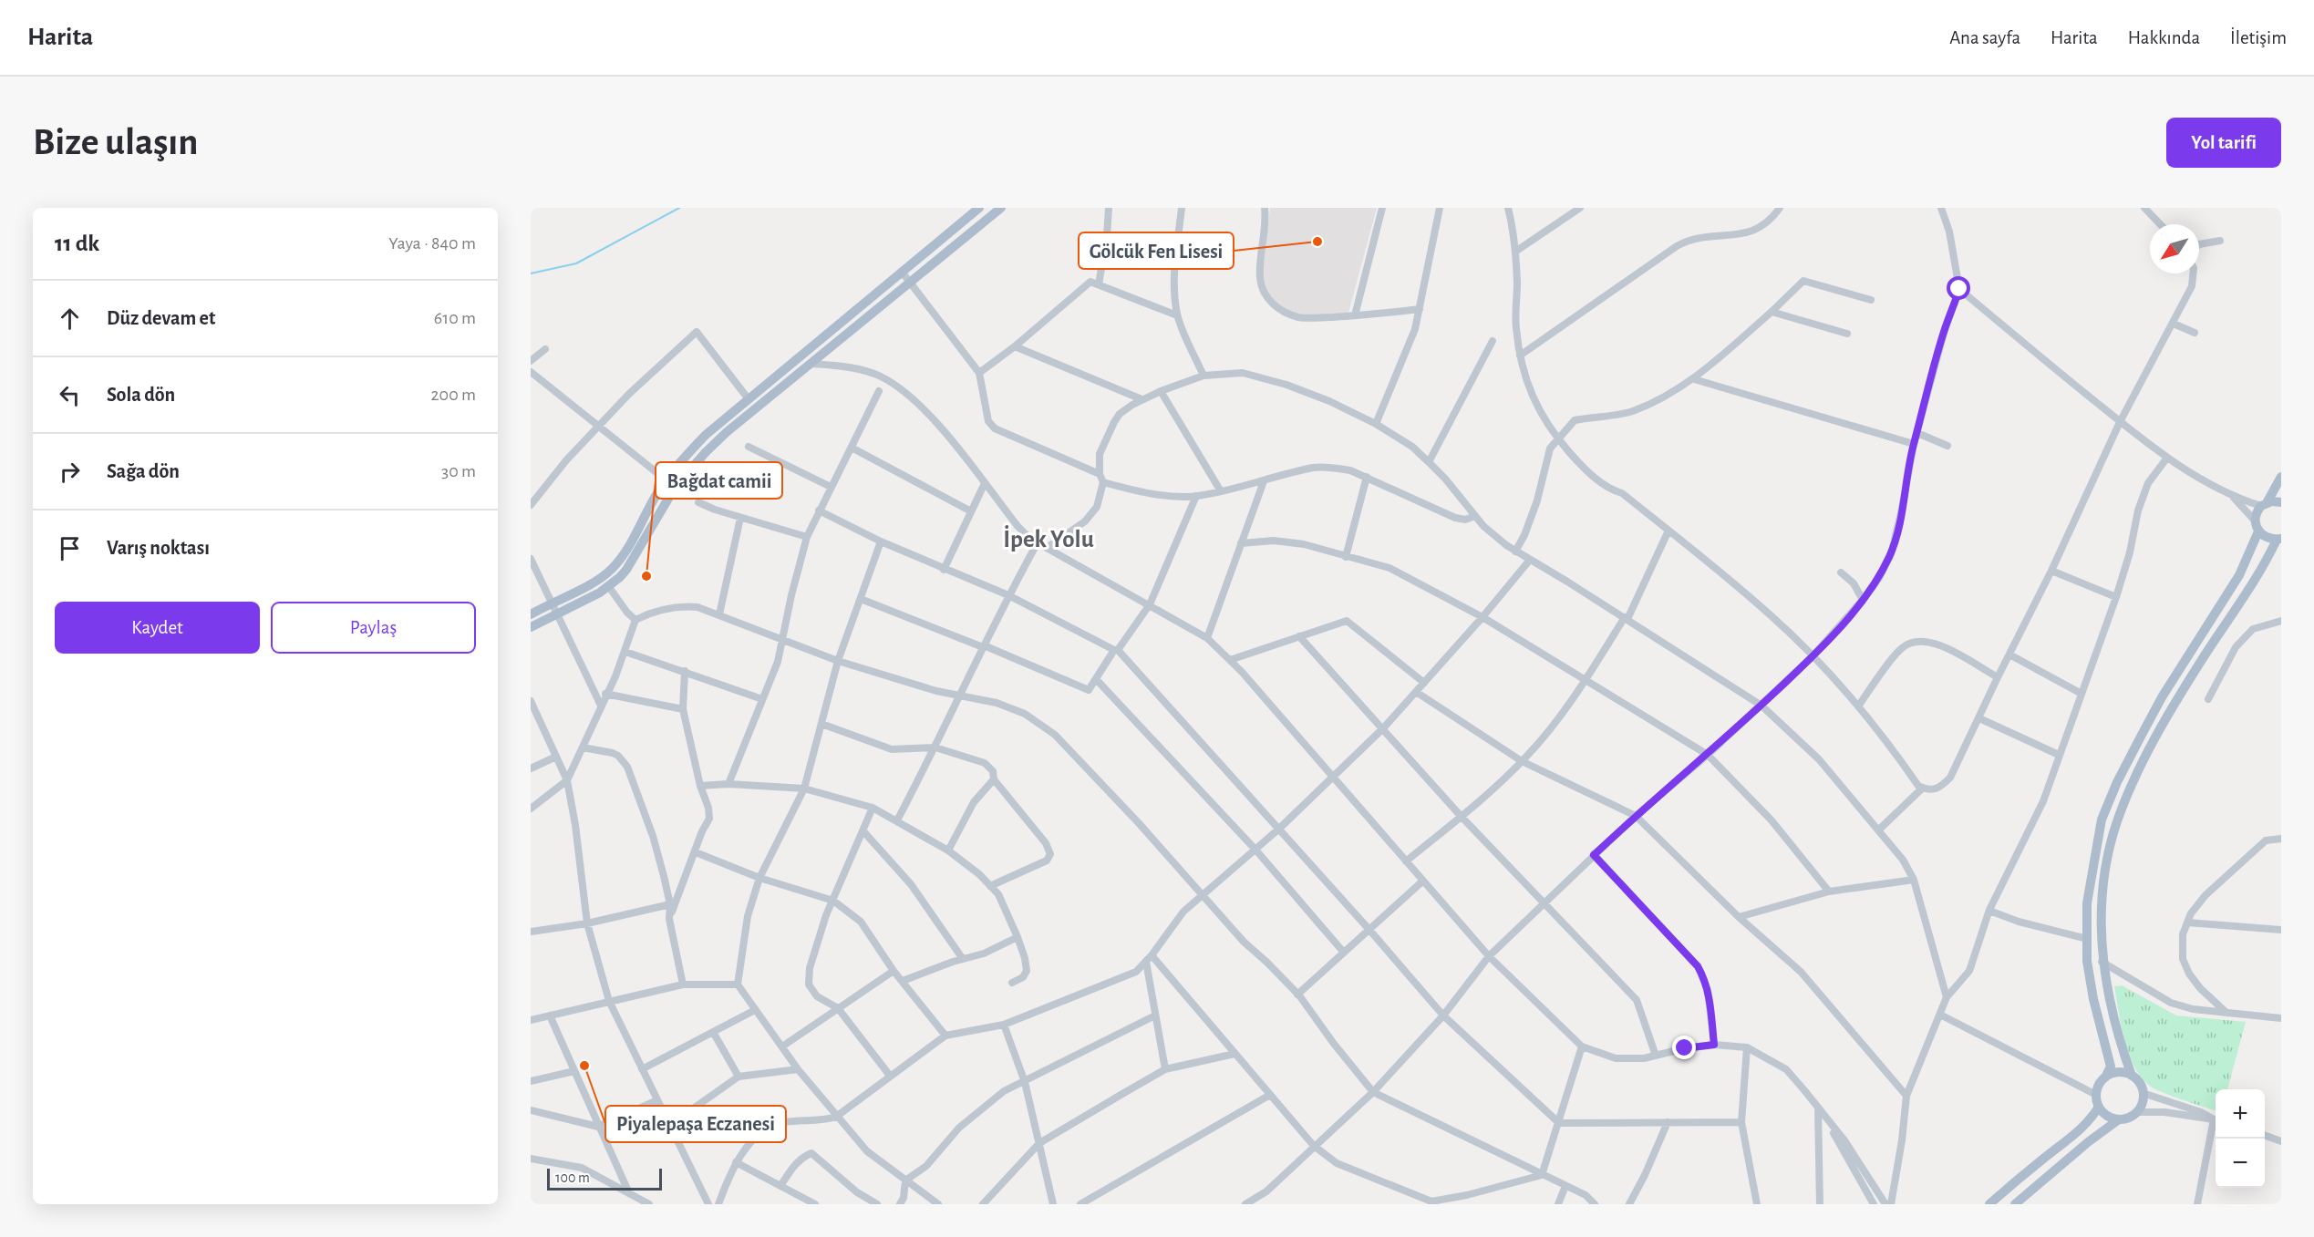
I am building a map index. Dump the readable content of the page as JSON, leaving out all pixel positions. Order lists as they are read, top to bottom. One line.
{"districts":["İpek Yolu"],"places":["Gölcük Fen Lisesi","Bağdat camii","Piyalepaşa Eczanesi"],"scale_bar":"100 m","north":"bottom left","page":{"header":"Harita","nav":["Ana sayfa","Harita","Hakkında","İletişim"],"buttons":["Yol tarifi",["Kaydet","Paylaş"]],"title":"Bize ulaşın","heading":["11 dk","Yaya · 840 m"],"list":[["Düz devam et","610 m"],["Sola dön","200 m"],["Sağa dön","30 m"],"Varış noktası"],"map_buttons":["+","−"],"scale":"100 m"}}
